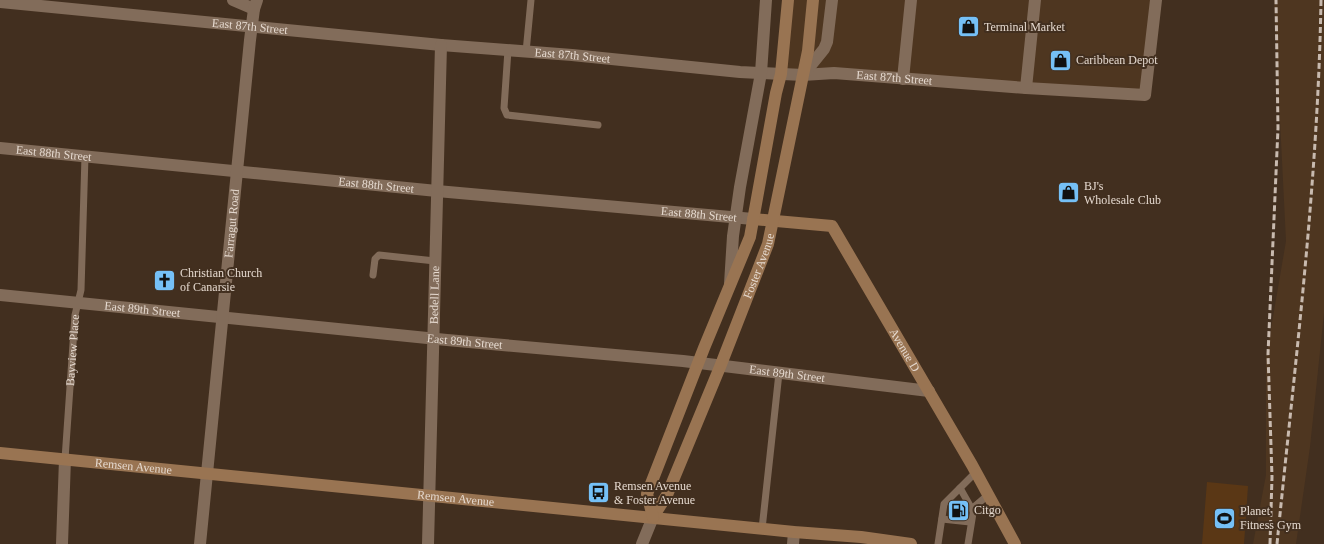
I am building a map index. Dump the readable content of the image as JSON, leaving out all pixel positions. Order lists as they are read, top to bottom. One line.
{"streets":{"main road":["Foster Avenue","Avenue D","Remsen Avenue"],"street":["East 87th Street","East 88th Street","Farragut Road","Bedell Lane","East 89th Street","Bayview Place"]},"crossings":[["East 87th Street","Farragut Road"],["East 87th Street","Foster Avenue"],["East 87th Street","Bedell Lane"],["East 88th Street","Farragut Road"],["East 88th Street","Foster Avenue"],["East 88th Street","Bedell Lane"],["East 88th Street","Bayview Place"],["East 88th Street","Avenue D"],["Farragut Road","East 89th Street"],["Farragut Road","Remsen Avenue"],["Foster Avenue","East 89th Street"],["Foster Avenue","Avenue D"],["Foster Avenue","Remsen Avenue"],["Bedell Lane","East 89th Street"],["Bedell Lane","Remsen Avenue"],["East 89th Street","Bayview Place"],["East 89th Street","Avenue D"],["Bayview Place","Remsen Avenue"]],"places":{"shop":["Terminal Market","Caribbean Depot","BJ's Wholesale Club"],"church":["Christian Church of Canarsie"],"bus stop":["Remsen Avenue & Foster Avenue"],"fuel station":["Citgo"],"sports":["Planet Fitness Gym"]}}
